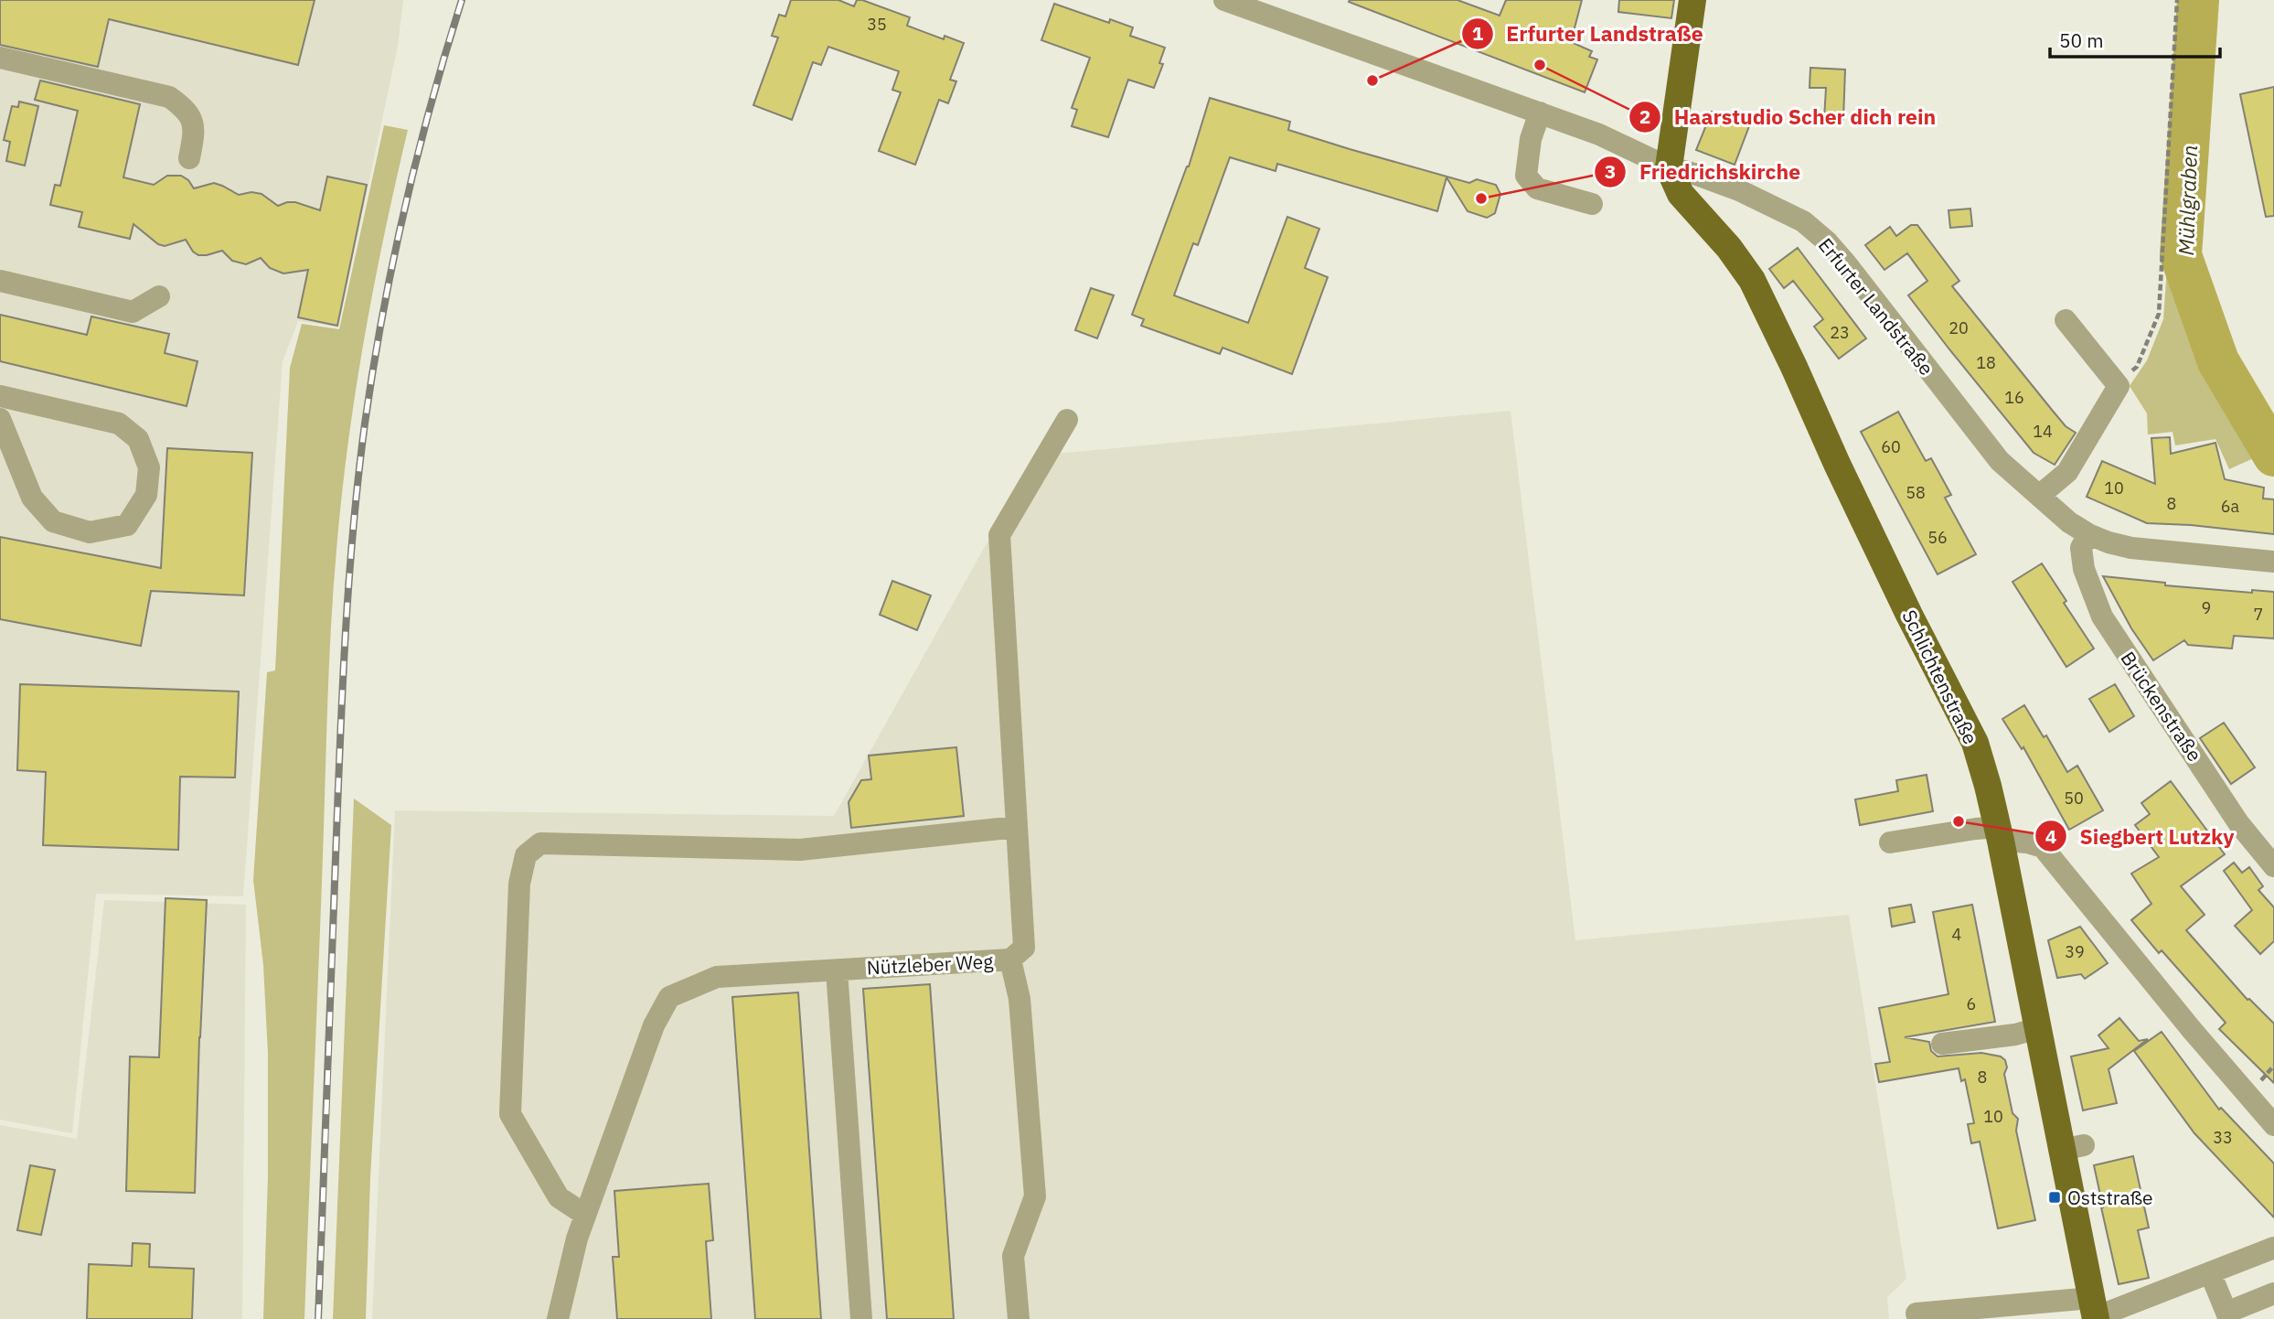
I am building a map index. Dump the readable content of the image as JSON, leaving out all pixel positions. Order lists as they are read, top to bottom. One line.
{"streets":{"main road":["Schlichtenstraße"],"street":["Erfurter Landstraße","Brückenstraße","Nützleber Weg"]},"crossings":[["Erfurter Landstraße","Schlichtenstraße"],["Erfurter Landstraße","Brückenstraße"]],"water":["Mühlgraben"],"places":{"other":["Haarstudio Scher dich rein","Erfurter Landstraße","Friedrichskirche","Siegbert Lutzky"],"transit":["Oststraße"]},"house_numbers":["35","20","23","18","16","14","60","10","58","8","6a","56","9","7","50","4","39","6","8","10","33"],"scale_bar":"50 m"}
